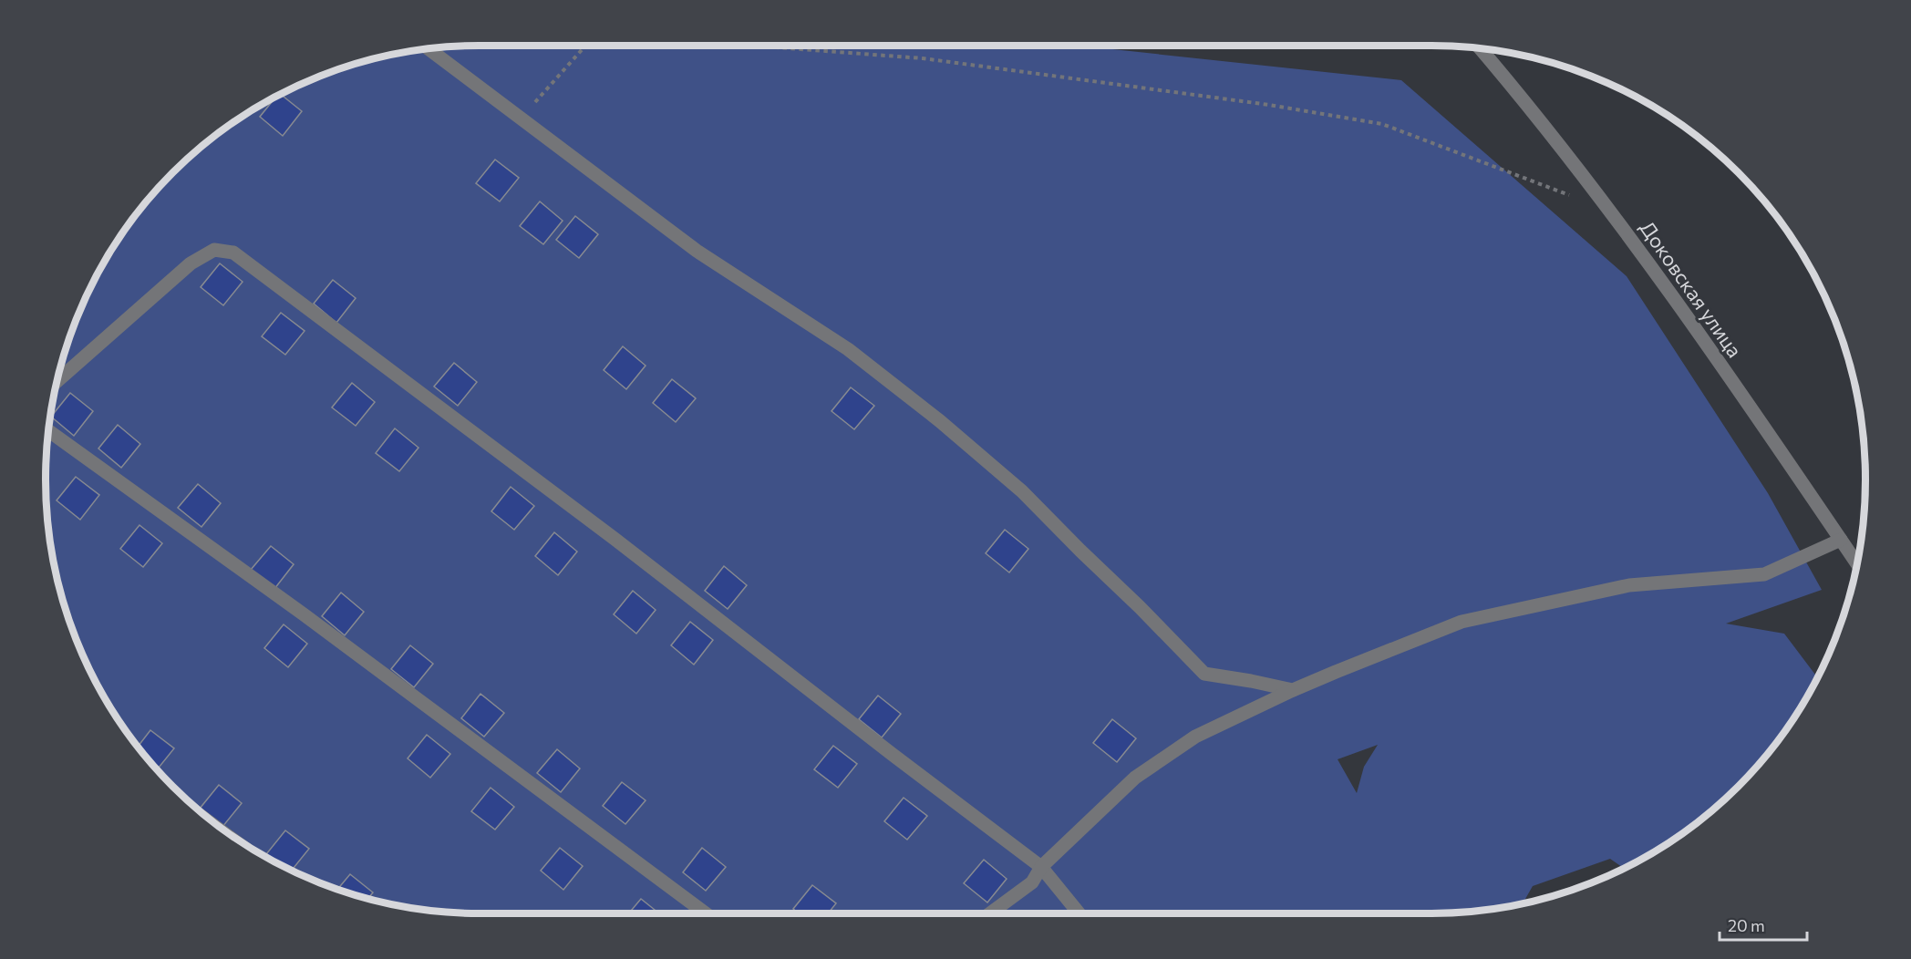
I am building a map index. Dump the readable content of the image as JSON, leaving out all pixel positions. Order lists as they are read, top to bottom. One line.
{"streets":{"street":["Доковская улица"]},"scale_bar":"20 m"}
